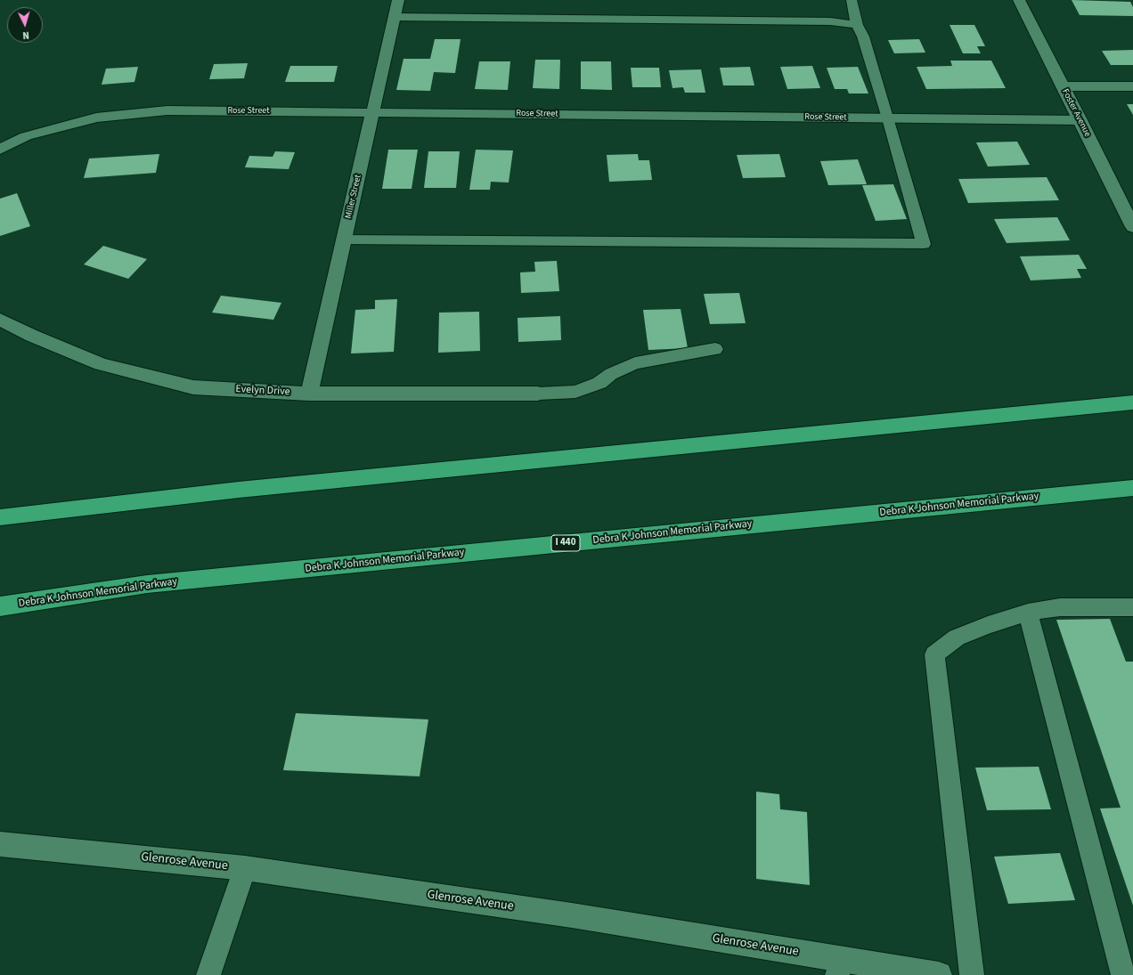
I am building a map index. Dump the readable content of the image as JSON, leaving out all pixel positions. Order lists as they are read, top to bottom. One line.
{"streets":{"highway":["Debra K Johnson Memorial Parkway","I 440"],"street":["Rose Street","Foster Avenue","Miller Street","Evelyn Drive","Glenrose Avenue"]},"crossings":[["Rose Street","Foster Avenue"],["Rose Street","Miller Street"],["Miller Street","Evelyn Drive"]],"north":"bottom"}
